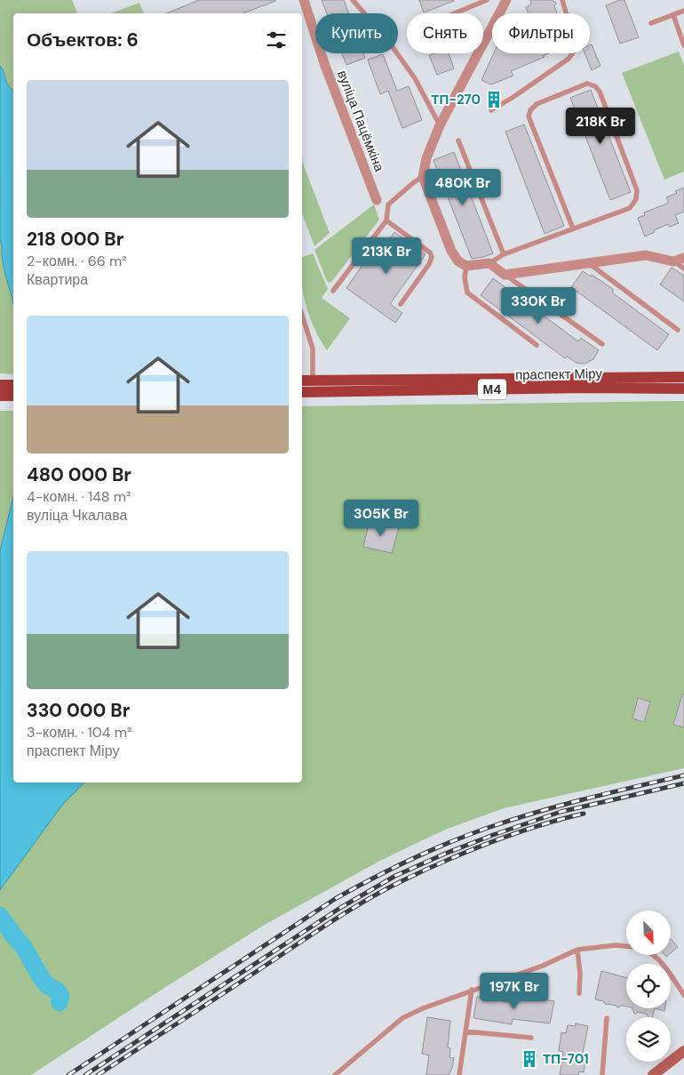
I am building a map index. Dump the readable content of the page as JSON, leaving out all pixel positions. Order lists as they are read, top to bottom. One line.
{"streets":{"main road":["праспект Міру","М4"],"street":["вуліца Пацёмкіна"]},"places":{"building":["ТП-270","ТП-701"]},"north":"bottom right","page":{"chip":["Купить","Снять","Фильтры"],"heading":"Объектов: 6","list":[{"name":"218 000 Br","note":"2-комн. · 66 m² · Квартира"},{"name":"480 000 Br","note":"4-комн. · 148 m² · вуліца Чкалава"},{"name":"330 000 Br","note":"3-комн. · 104 m² · праспект Міру"}],"price":["218K Br","480K Br","213K Br","330K Br","305K Br","197K Br"]}}
